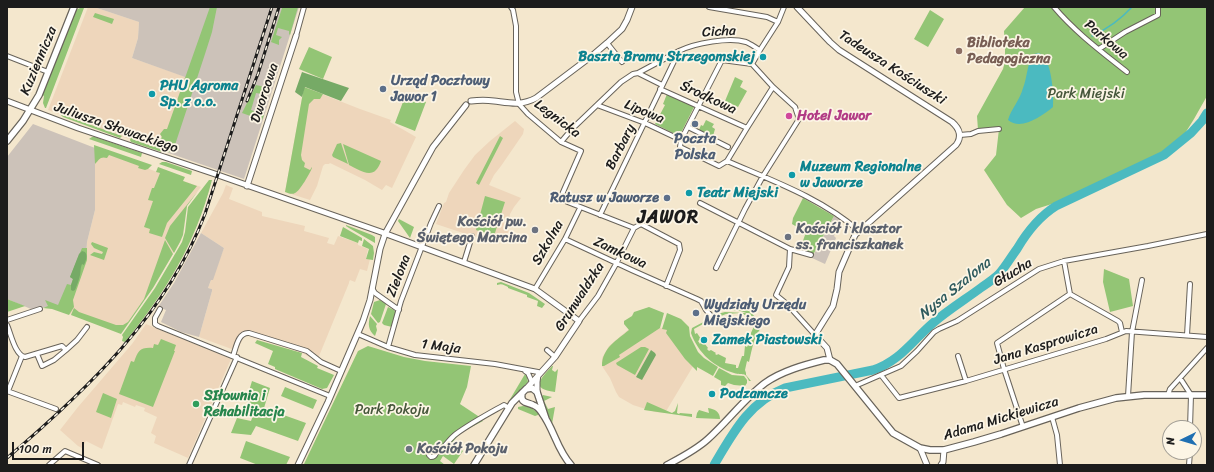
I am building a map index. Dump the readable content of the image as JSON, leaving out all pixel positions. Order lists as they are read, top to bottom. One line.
{"streets":{"main road":["Kuziennicza","Adama Mickiewicza"],"street":["Cicha","Parkowa","Tadeusza Kościuszki","Dworcowa","Środkowa","Lipowa","Legnicka","Juliusza Słowackiego","Barbary","Szkolna","Zamkowa","Głucha","Zielona","Grunwaldzka","Jana Kasprowicza","1 Maja"]},"crossings":[["Cicha","Środkowa"],["Cicha","Lipowa"],["Cicha","Legnicka"],["Cicha","Barbary"],["Kuziennicza","Juliusza Słowackiego"],["Dworcowa","Juliusza Słowackiego"],["Środkowa","Barbary"],["Lipowa","Barbary"],["Legnicka","Szkolna"],["Juliusza Słowackiego","Szkolna"],["Juliusza Słowackiego","Zielona"],["Juliusza Słowackiego","Grunwaldzka"],["Szkolna","Zamkowa"],["Zamkowa","Grunwaldzka"],["Głucha","Jana Kasprowicza"],["Głucha","Adama Mickiewicza"],["Zielona","1 Maja"],["Grunwaldzka","1 Maja"]],"districts":["JAWOR"],"water":["Nysa Szalona"],"parks":["Park Miejski","Park Pokoju"],"places":["Biblioteka Pedagogiczna","Baszta Bramy Strzegomskiej","Urząd Pocztowy Jawor 1","PHU Agroma Sp. z o.o.","Hotel Jawor","Poczta Polska","Muzeum Regionalne w Jaworze","Teatr Miejski","Ratusz w Jaworze","Kościół pw. Świętego Marcina","Kościół i klasztor ss. franciszkanek","Wydziały Urzędu Miejskiego","Zamek Piastowski","Podzamcze","SIłownia i Rehabilitacja","Kościół Pokoju"],"scale_bar":"100 m","north":"left"}
